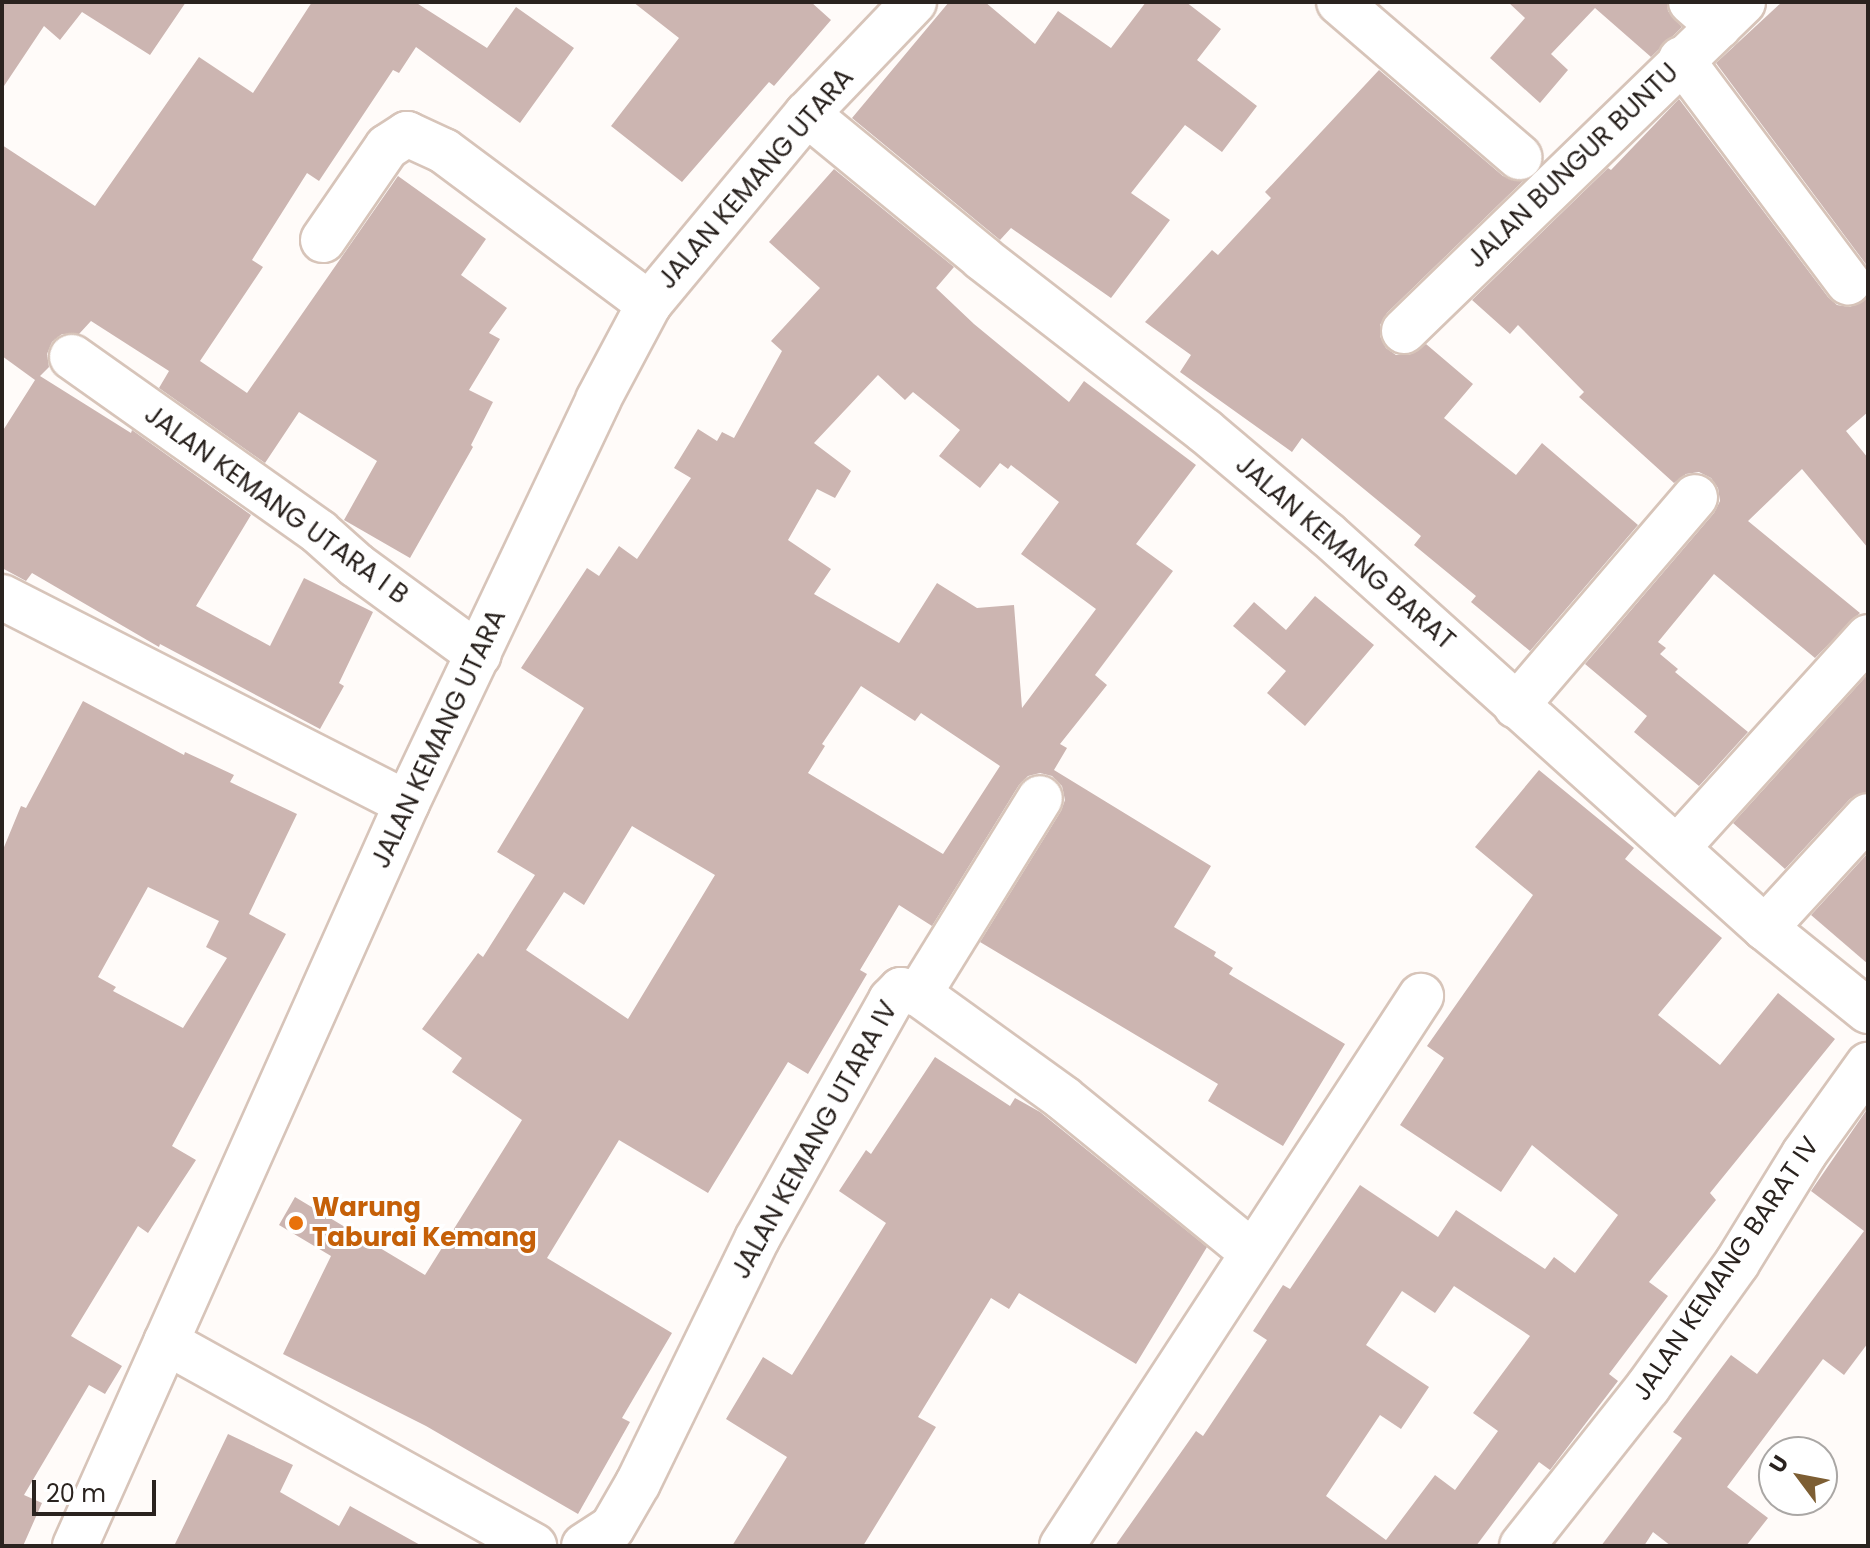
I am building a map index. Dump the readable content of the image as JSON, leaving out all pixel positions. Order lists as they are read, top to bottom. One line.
{"streets":{"street":["JALAN BUNGUR BUNTU","JALAN KEMANG UTARA","JALAN KEMANG UTARA I B","JALAN KEMANG BARAT","JALAN KEMANG UTARA IV","JALAN KEMANG BARAT IV"]},"crossings":[["JALAN KEMANG UTARA","JALAN KEMANG UTARA I B"],["JALAN KEMANG UTARA","JALAN KEMANG BARAT"]],"places":["Warung Taburai Kemang"],"scale_bar":"20 m","north":"top left"}
